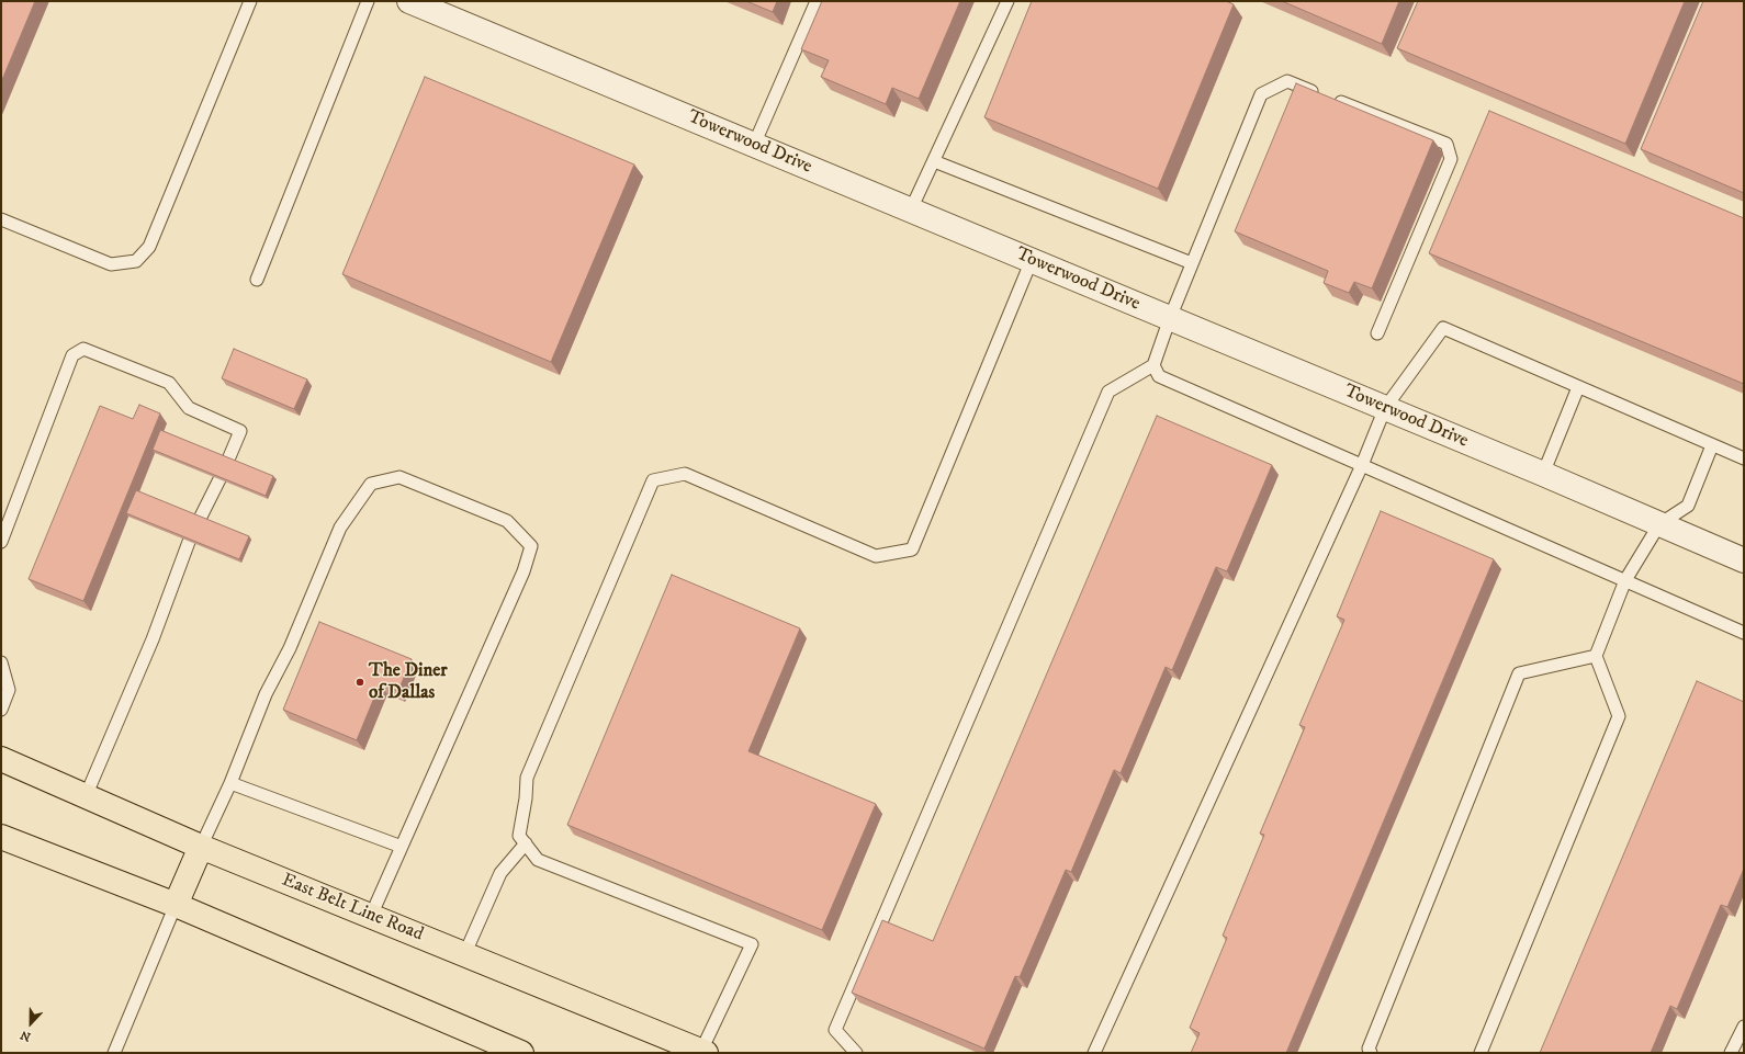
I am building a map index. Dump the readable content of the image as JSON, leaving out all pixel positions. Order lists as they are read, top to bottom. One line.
{"streets":{"main road":["East Belt Line Road"],"street":["Towerwood Drive"]},"places":["The Diner of Dallas"],"north":"bottom"}
